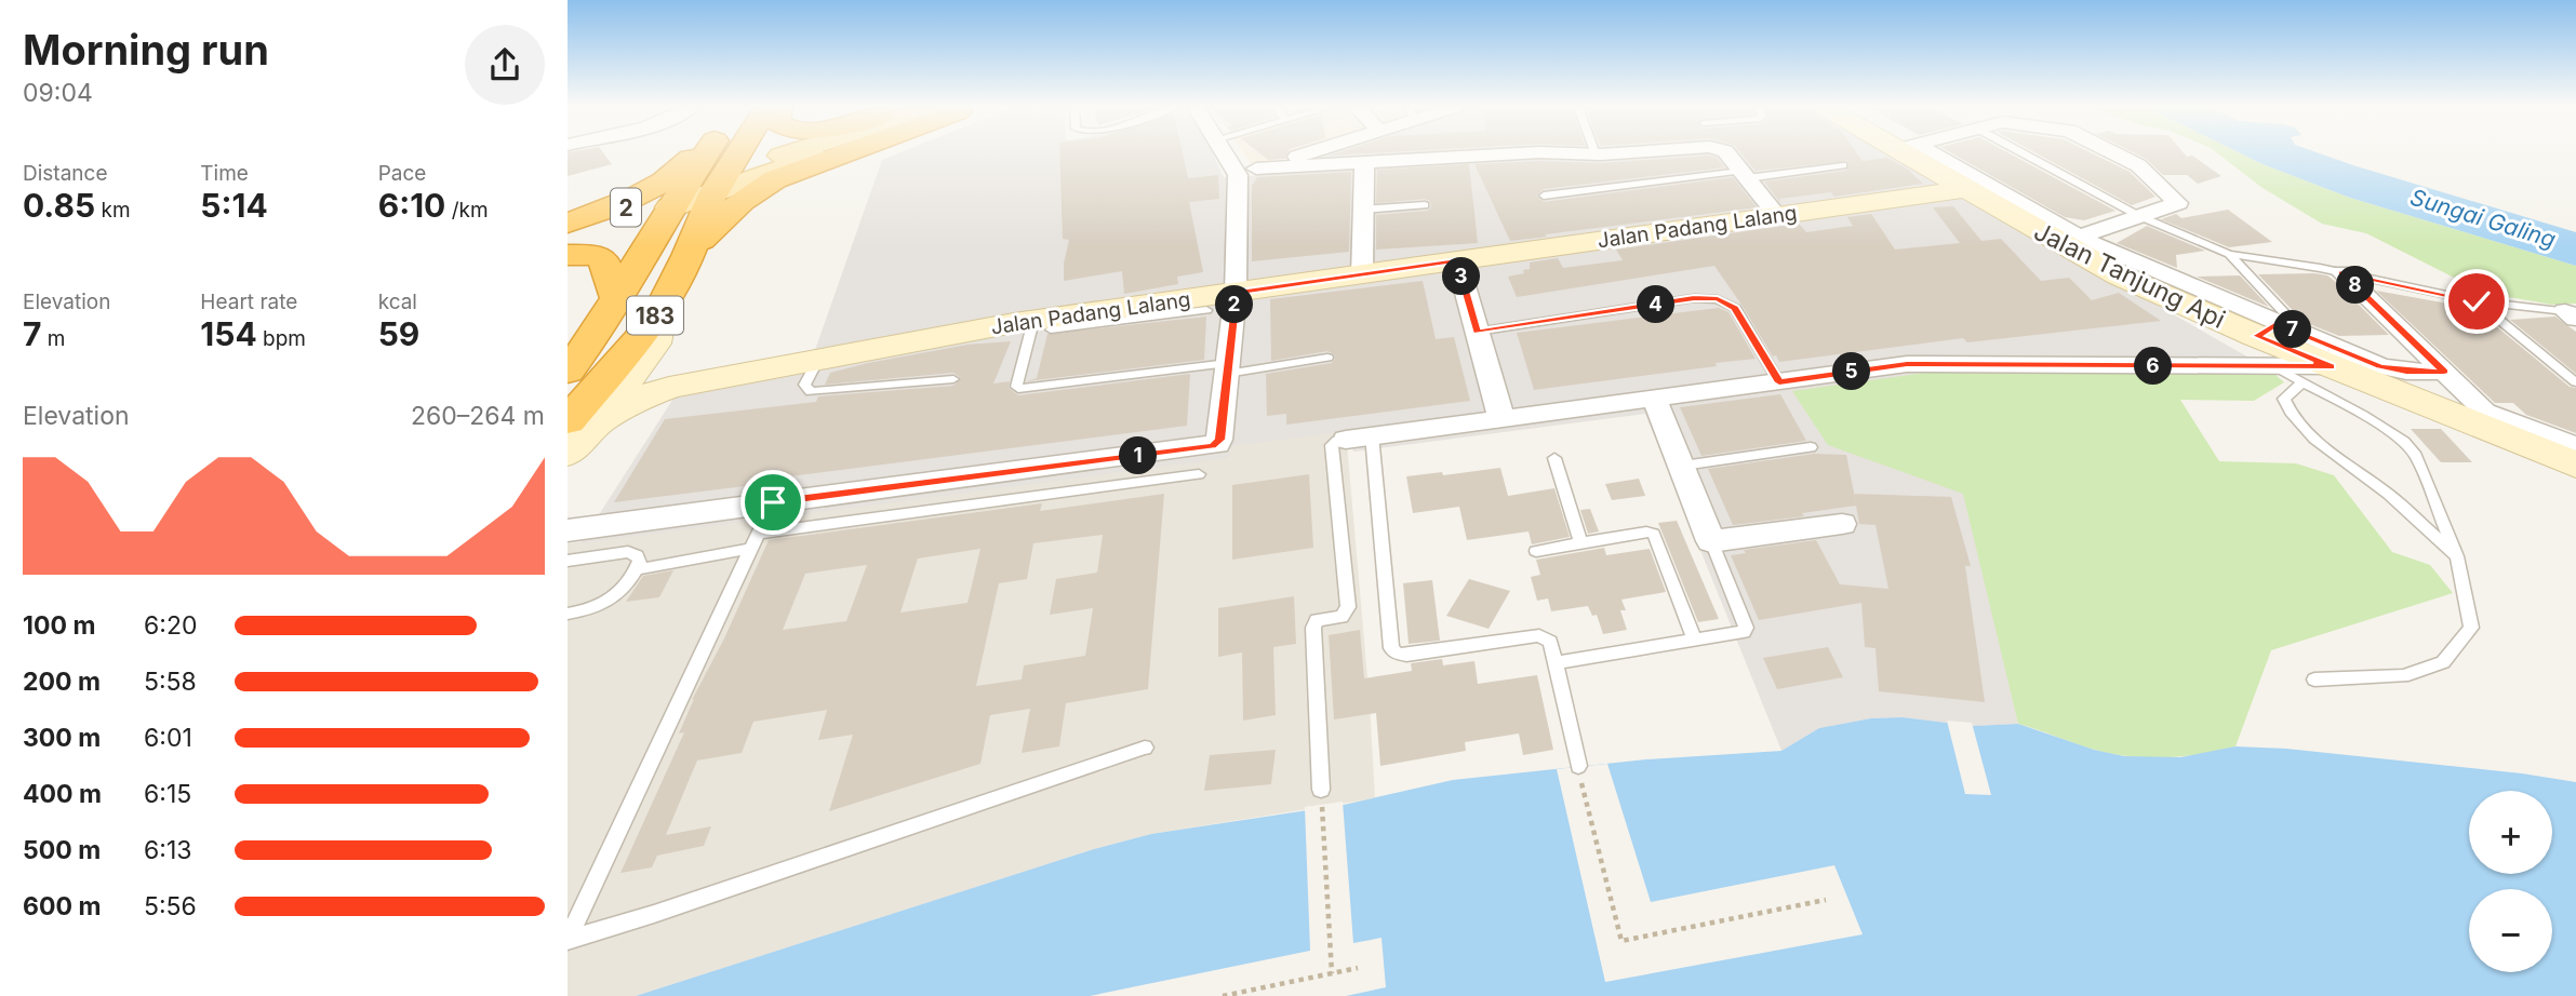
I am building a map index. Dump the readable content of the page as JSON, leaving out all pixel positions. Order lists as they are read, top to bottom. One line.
{"streets":{"highway":["2","183"],"street":["Jalan Padang Lalang","Jalan Tanjung Api"]},"crossings":[["2","183"],["Jalan Padang Lalang","Jalan Tanjung Api"]],"water":["Sungai Galing"],"page":{"heading":["Morning run","09:04"],"stats":[["Distance","0.85 km"],["Time","5:14"],["Pace","6:10 /km"],["Elevation","7 m"],["Heart rate","154 bpm"],["kcal","59"]],"pins":["3","8","2","4","7","6","5","1"],"chart":["Elevation","260–264 m"],"list":[{"name":"100 m","note":"6:20"},{"name":"200 m","note":"5:58"},{"name":"300 m","note":"6:01"},{"name":"400 m","note":"6:15"},{"name":"500 m","note":"6:13"},{"name":"600 m","note":"5:56"}],"map_buttons":["+","−"]}}
